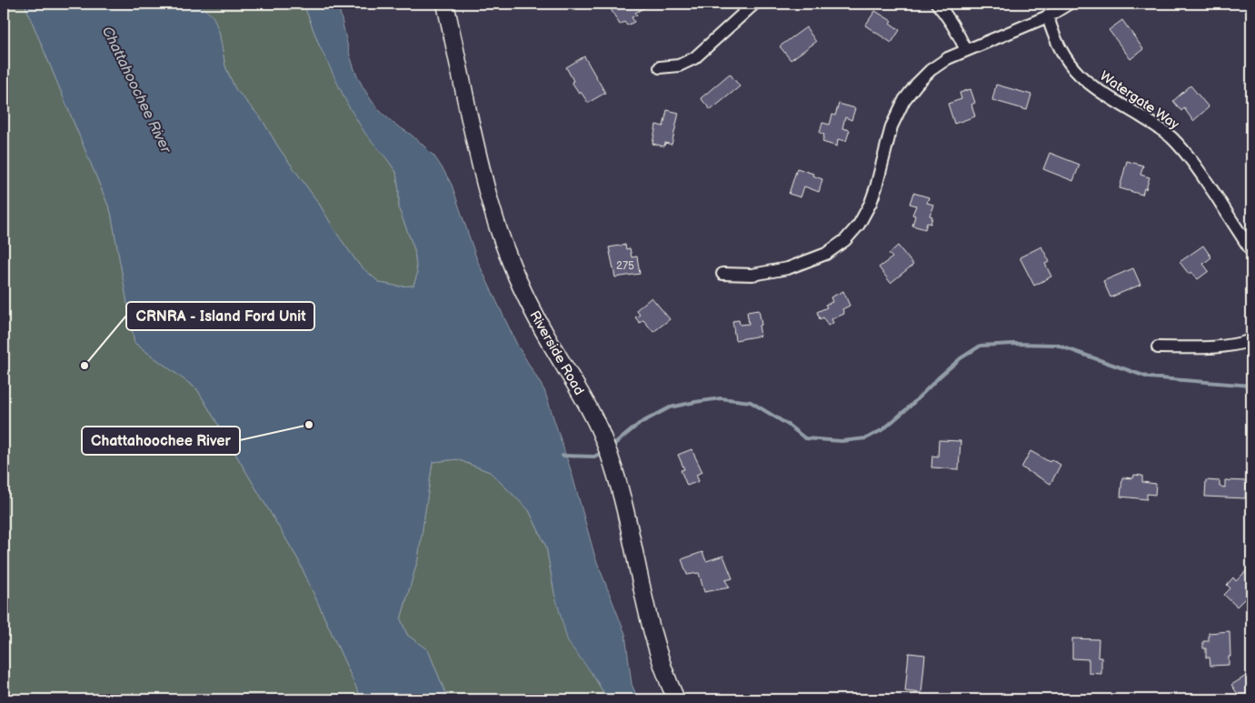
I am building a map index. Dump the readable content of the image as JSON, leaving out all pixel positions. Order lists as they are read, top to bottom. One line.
{"streets":{"street":["Watergate Way","Riverside Road"]},"water":["Chattahoochee River"],"places":["CRNRA - Island Ford Unit","Chattahoochee River"],"house_numbers":["275"]}
